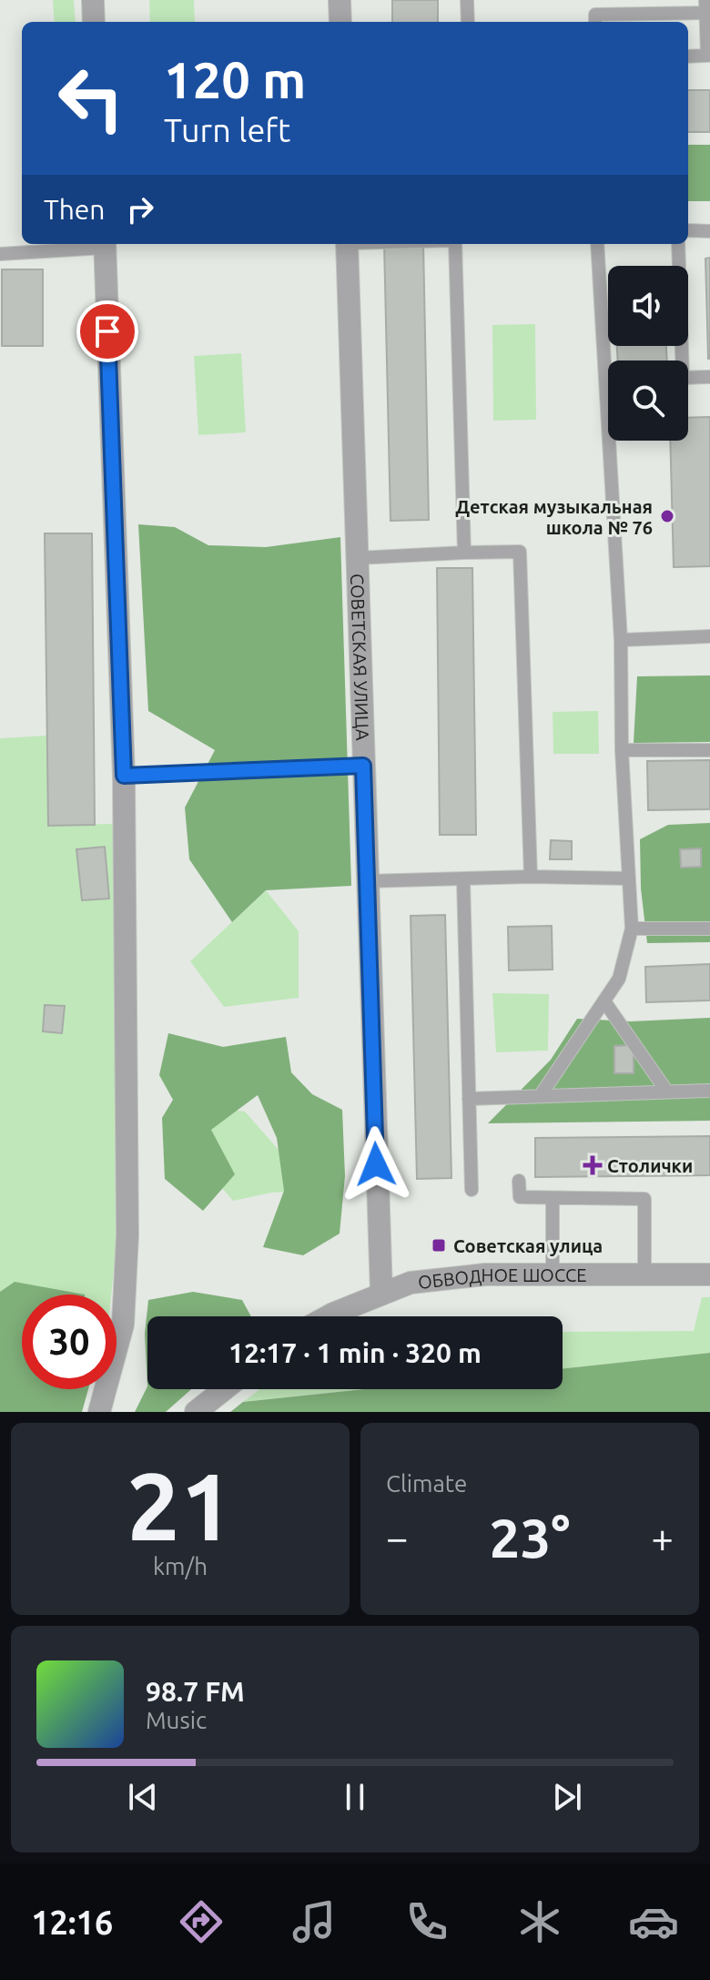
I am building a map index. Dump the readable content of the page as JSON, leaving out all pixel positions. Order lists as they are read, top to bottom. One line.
{"streets":{"street":["СОВЕТСКАЯ УЛИЦА","ОБВОДНОЕ ШОССЕ"]},"crossings":[["СОВЕТСКАЯ УЛИЦА","ОБВОДНОЕ ШОССЕ"]],"places":{"other":["Детская музыкальная школа № 76"],"health":["Столички"],"transit":["Советская улица"]},"page":{"turn":["120 m","Turn left"],"then":"Then","limit":"30","trip":"12:17 · 1 min · 320 m","tile":[["21","km/h"],"Climate"],"heat":["−","23°","+"],"song":["98.7 FM","Music"],"tabs":"12:16"}}
